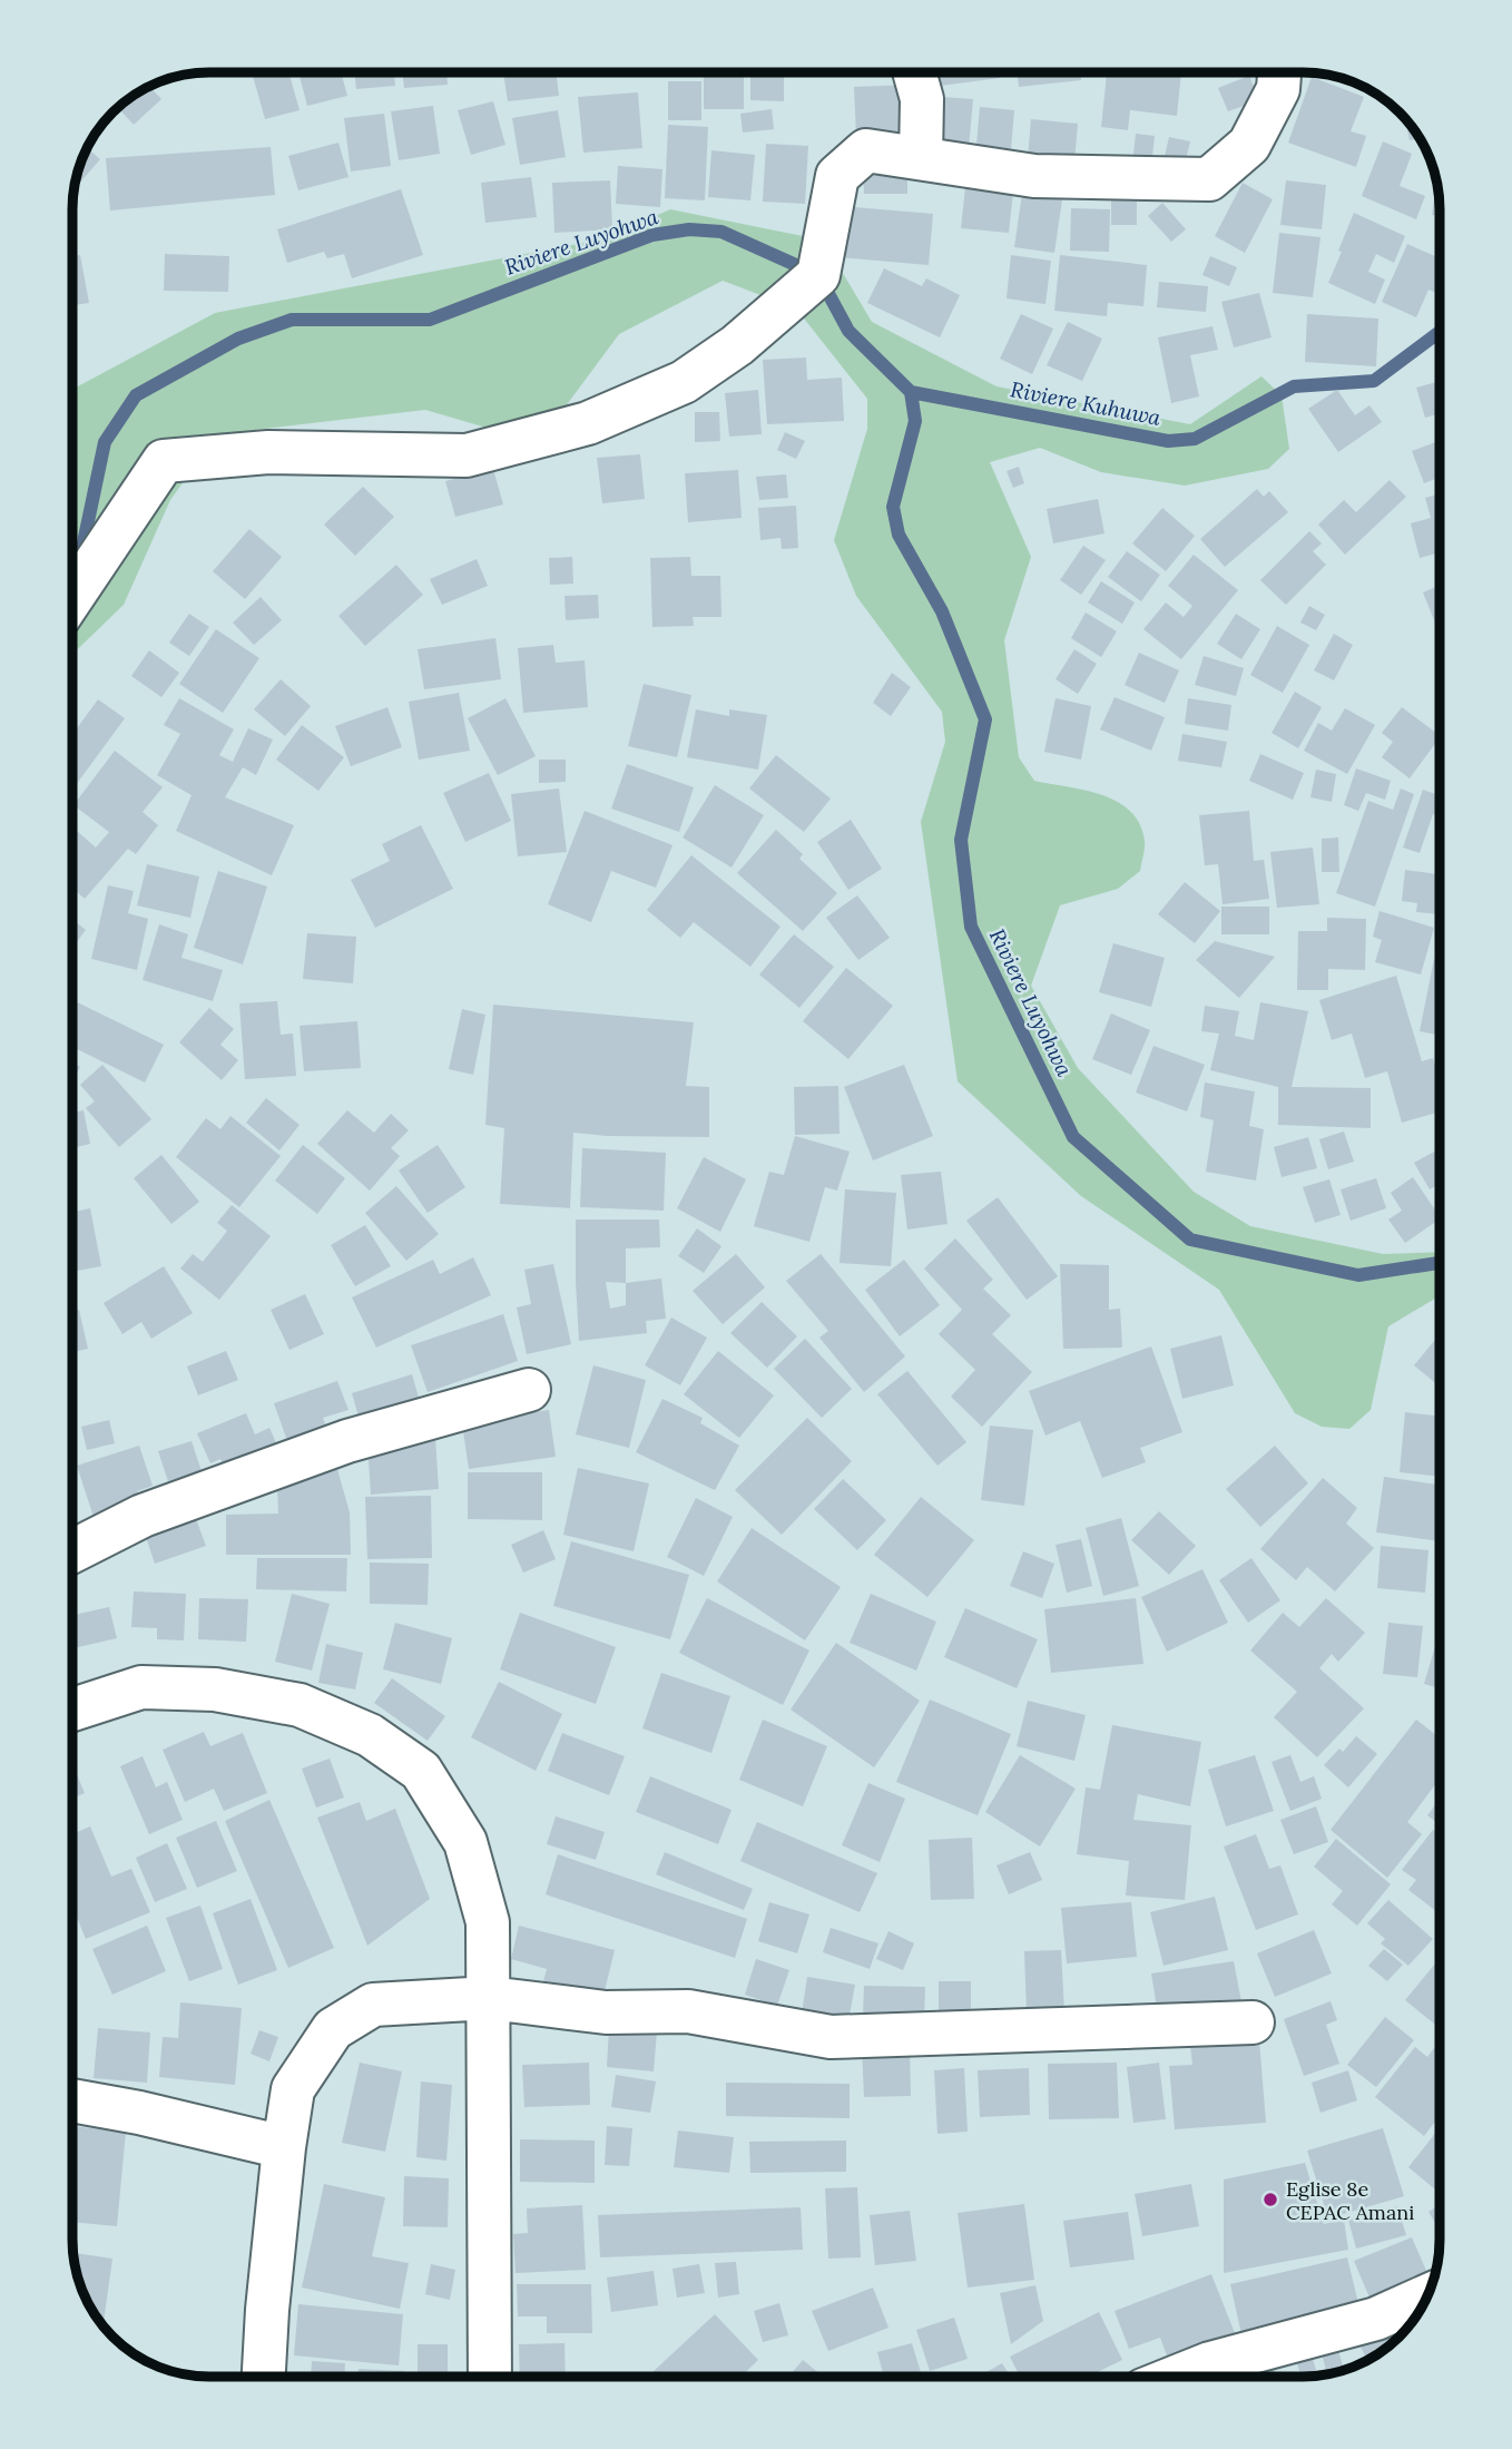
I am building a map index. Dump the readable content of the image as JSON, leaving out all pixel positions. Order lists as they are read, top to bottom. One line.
{"water":["Riviere Luyohwa","Riviere Kuhuwa"],"places":["Eglise 8e CEPAC Amani"]}
